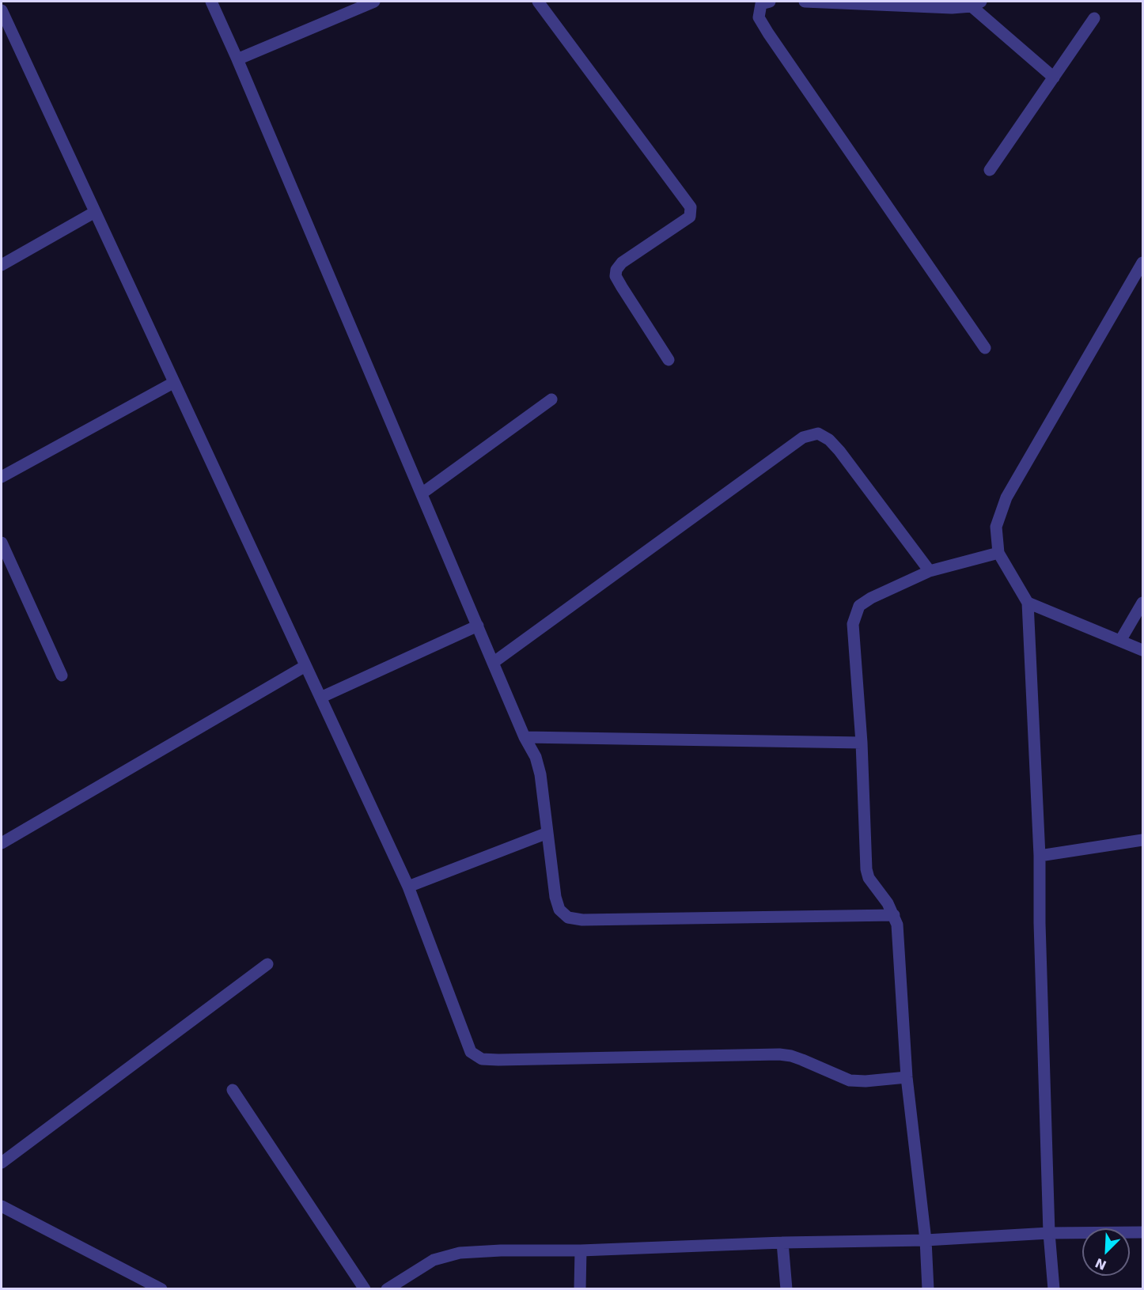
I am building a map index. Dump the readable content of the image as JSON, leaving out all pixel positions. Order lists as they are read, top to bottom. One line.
{"north":"bottom left"}
